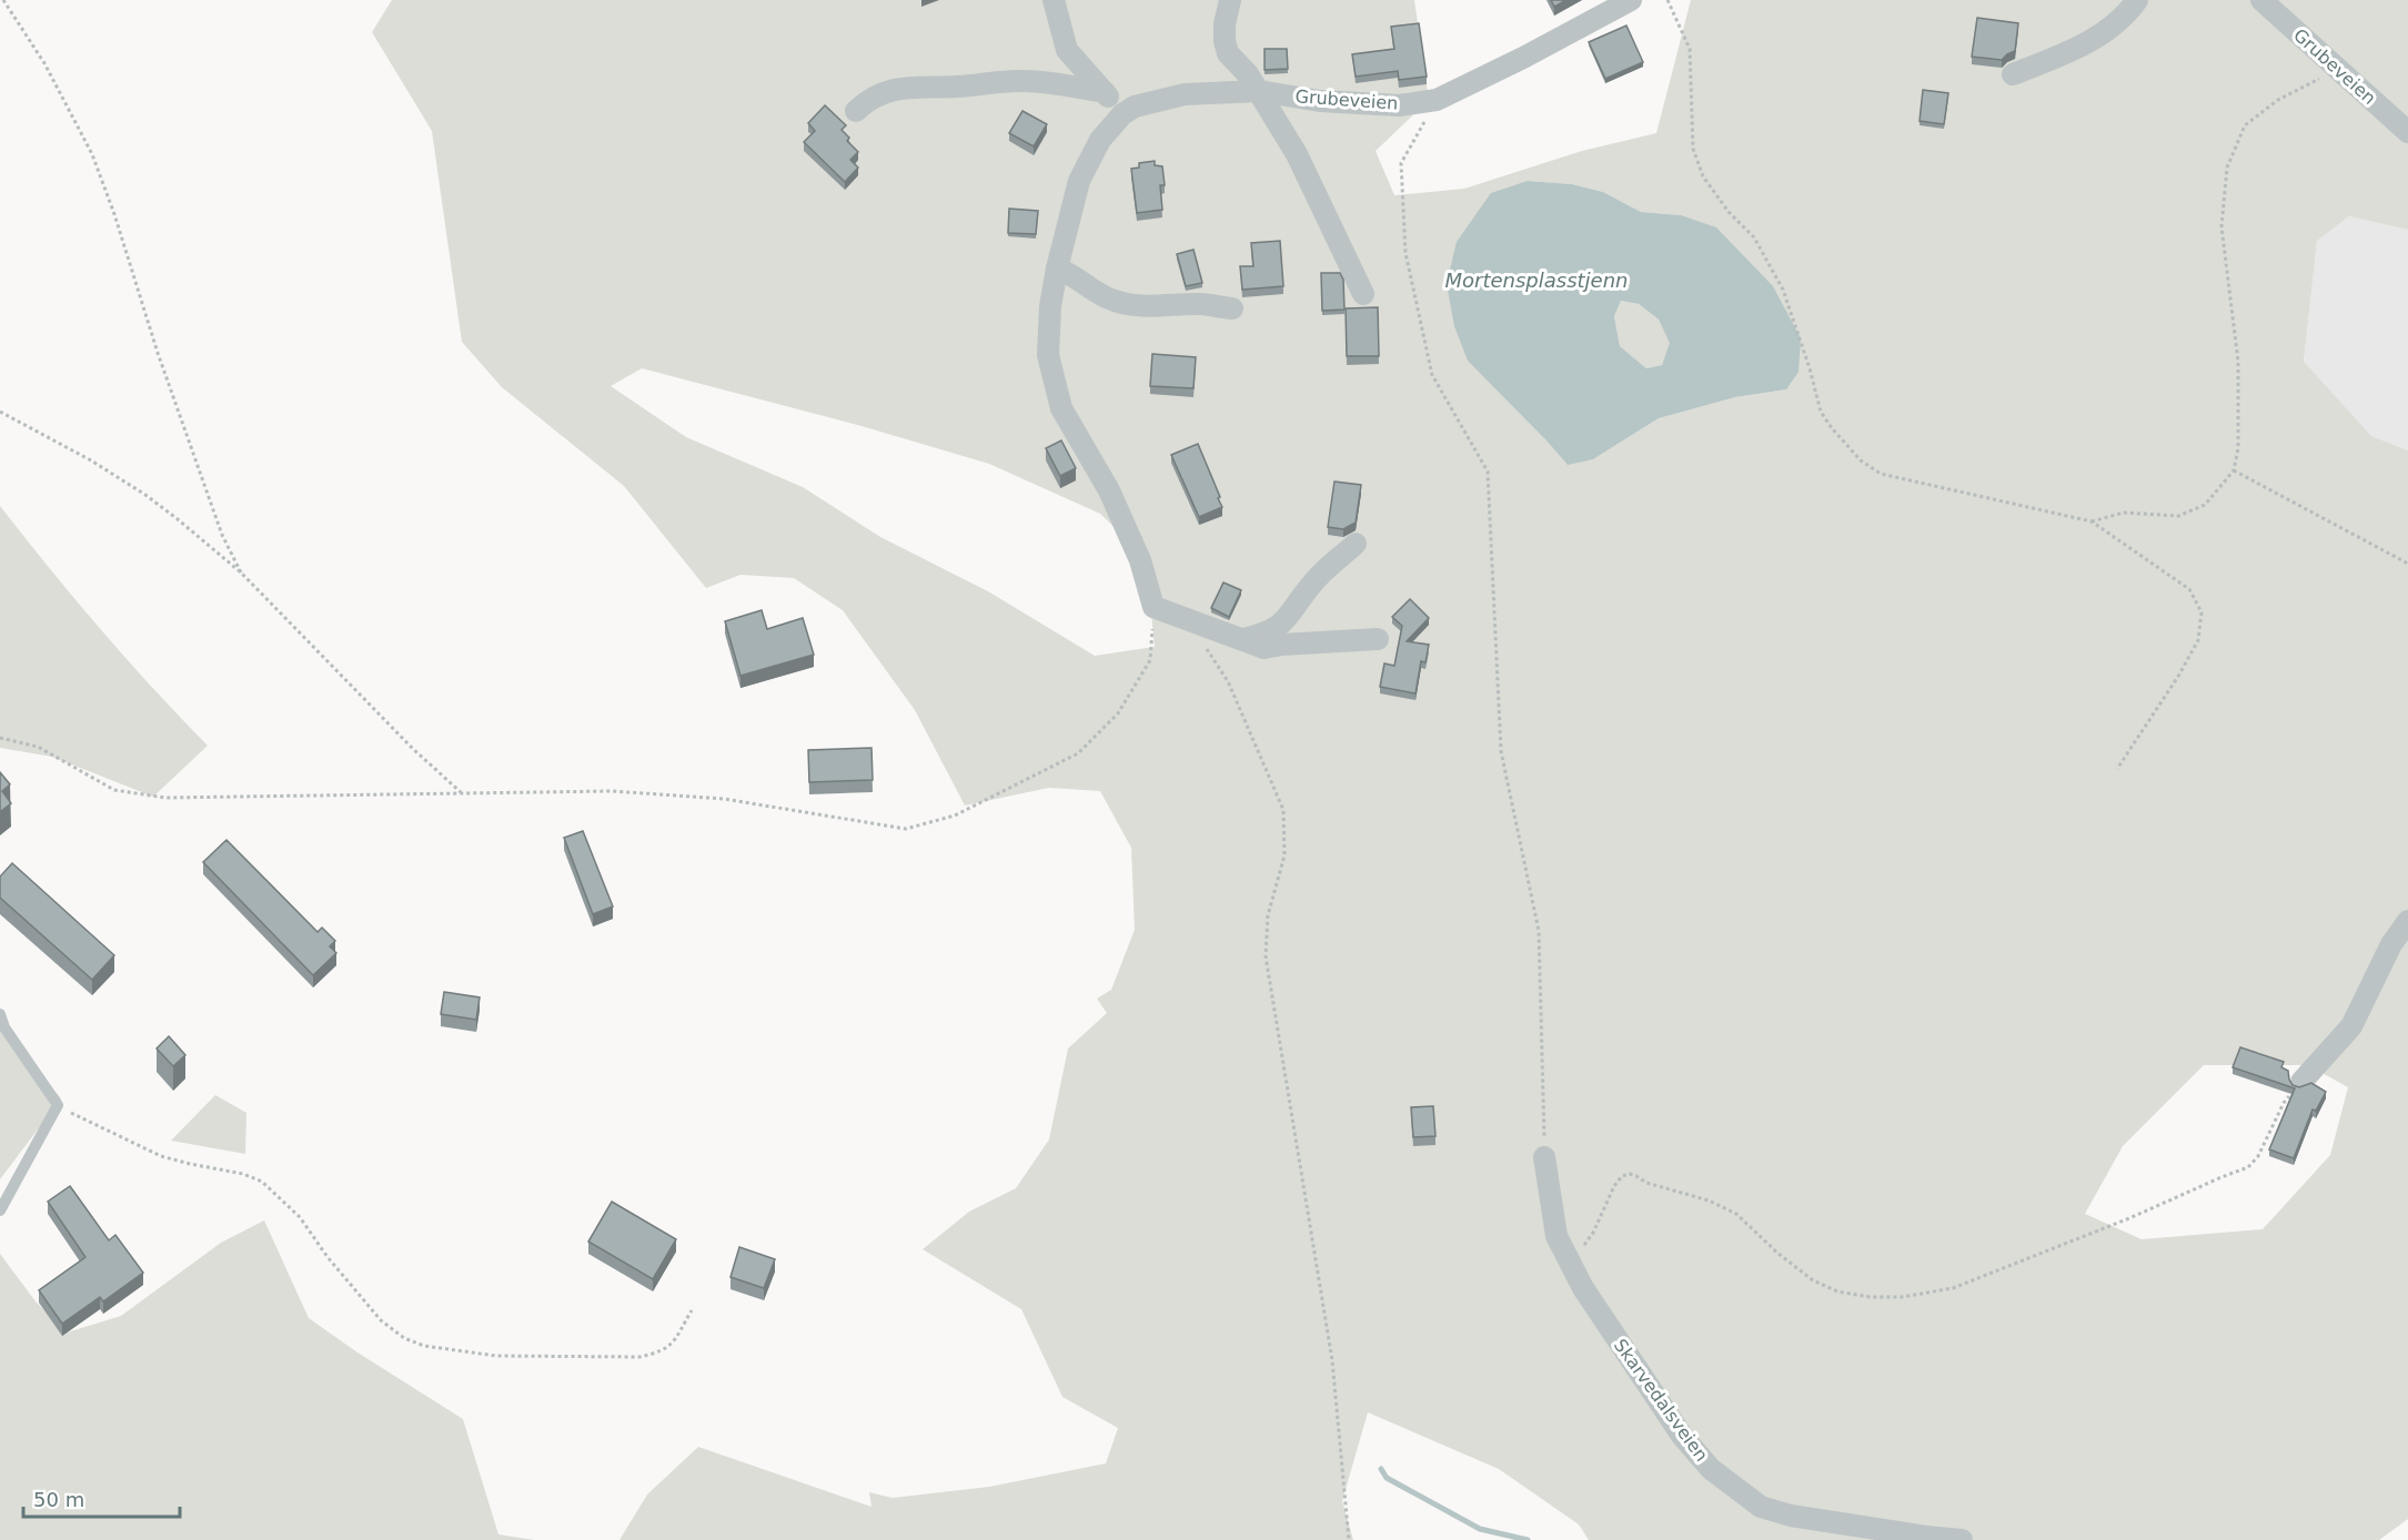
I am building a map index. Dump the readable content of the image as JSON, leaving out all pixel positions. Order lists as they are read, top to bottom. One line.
{"streets":{"street":["Grubeveien","Skarvedalsveien"]},"water":["Mortensplasstjenn"],"scale_bar":"50 m"}
